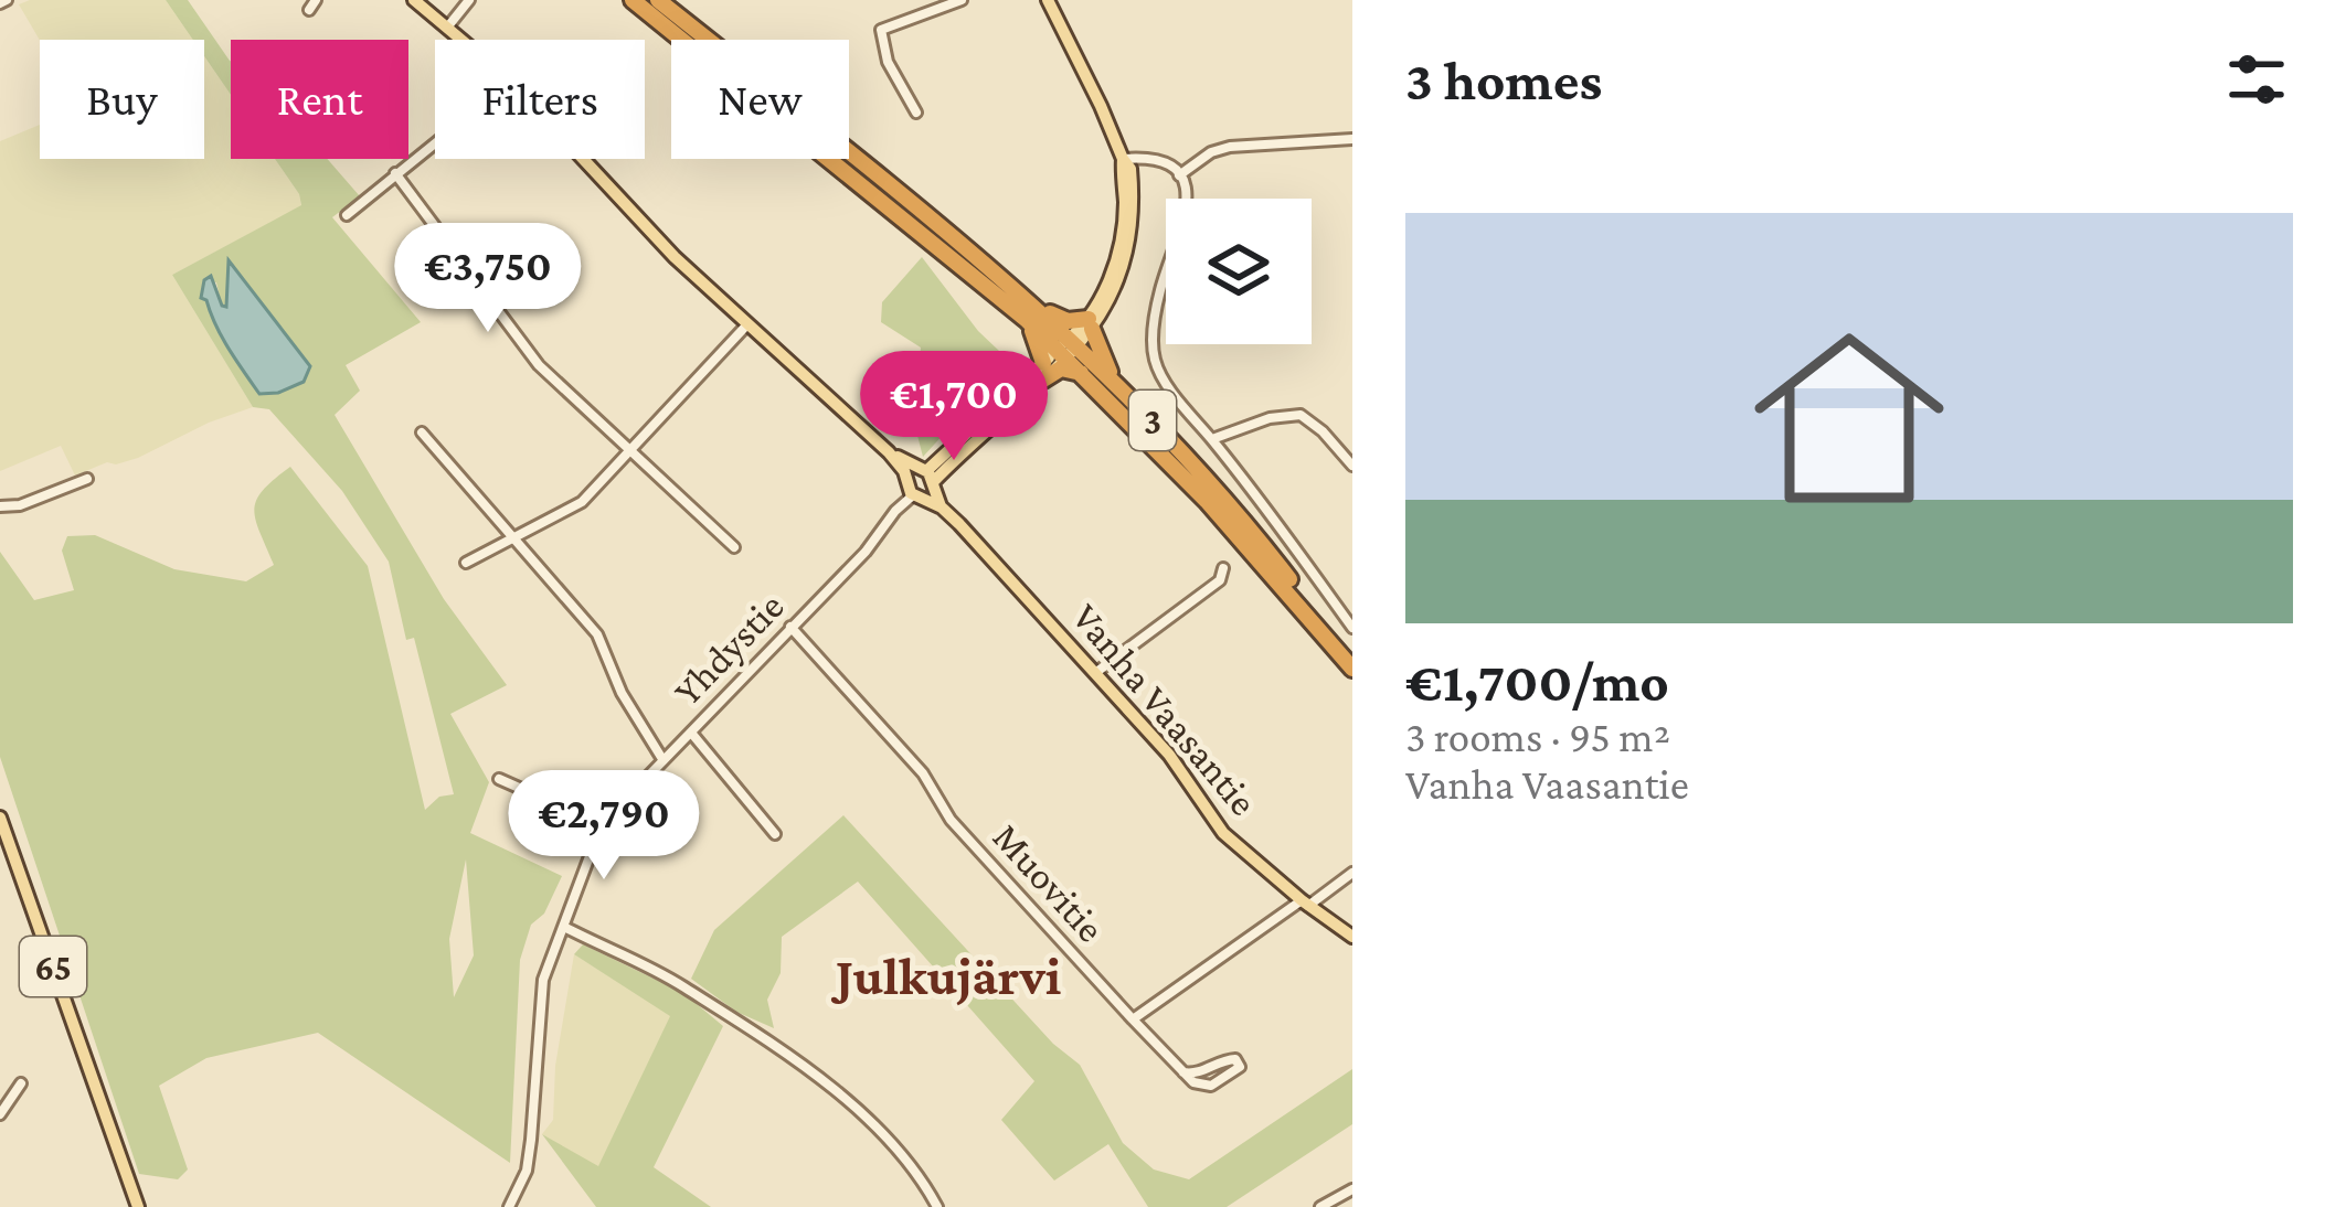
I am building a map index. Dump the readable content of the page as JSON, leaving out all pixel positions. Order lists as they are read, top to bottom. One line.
{"streets":{"highway":["3"],"main road":["Vanha Vaasantie","65"],"street":["Yhdystie","Muovitie"]},"crossings":[["Yhdystie","Vanha Vaasantie"],["Yhdystie","Muovitie"]],"districts":["Julkujärvi"],"page":{"heading":"3 homes","chip":["Buy","Rent","Filters","New"],"list":[{"name":"€1,700/mo","note":"3 rooms · 95 m² · Vanha Vaasantie"}],"price":["€3,750","€1,700","€2,790"]}}
